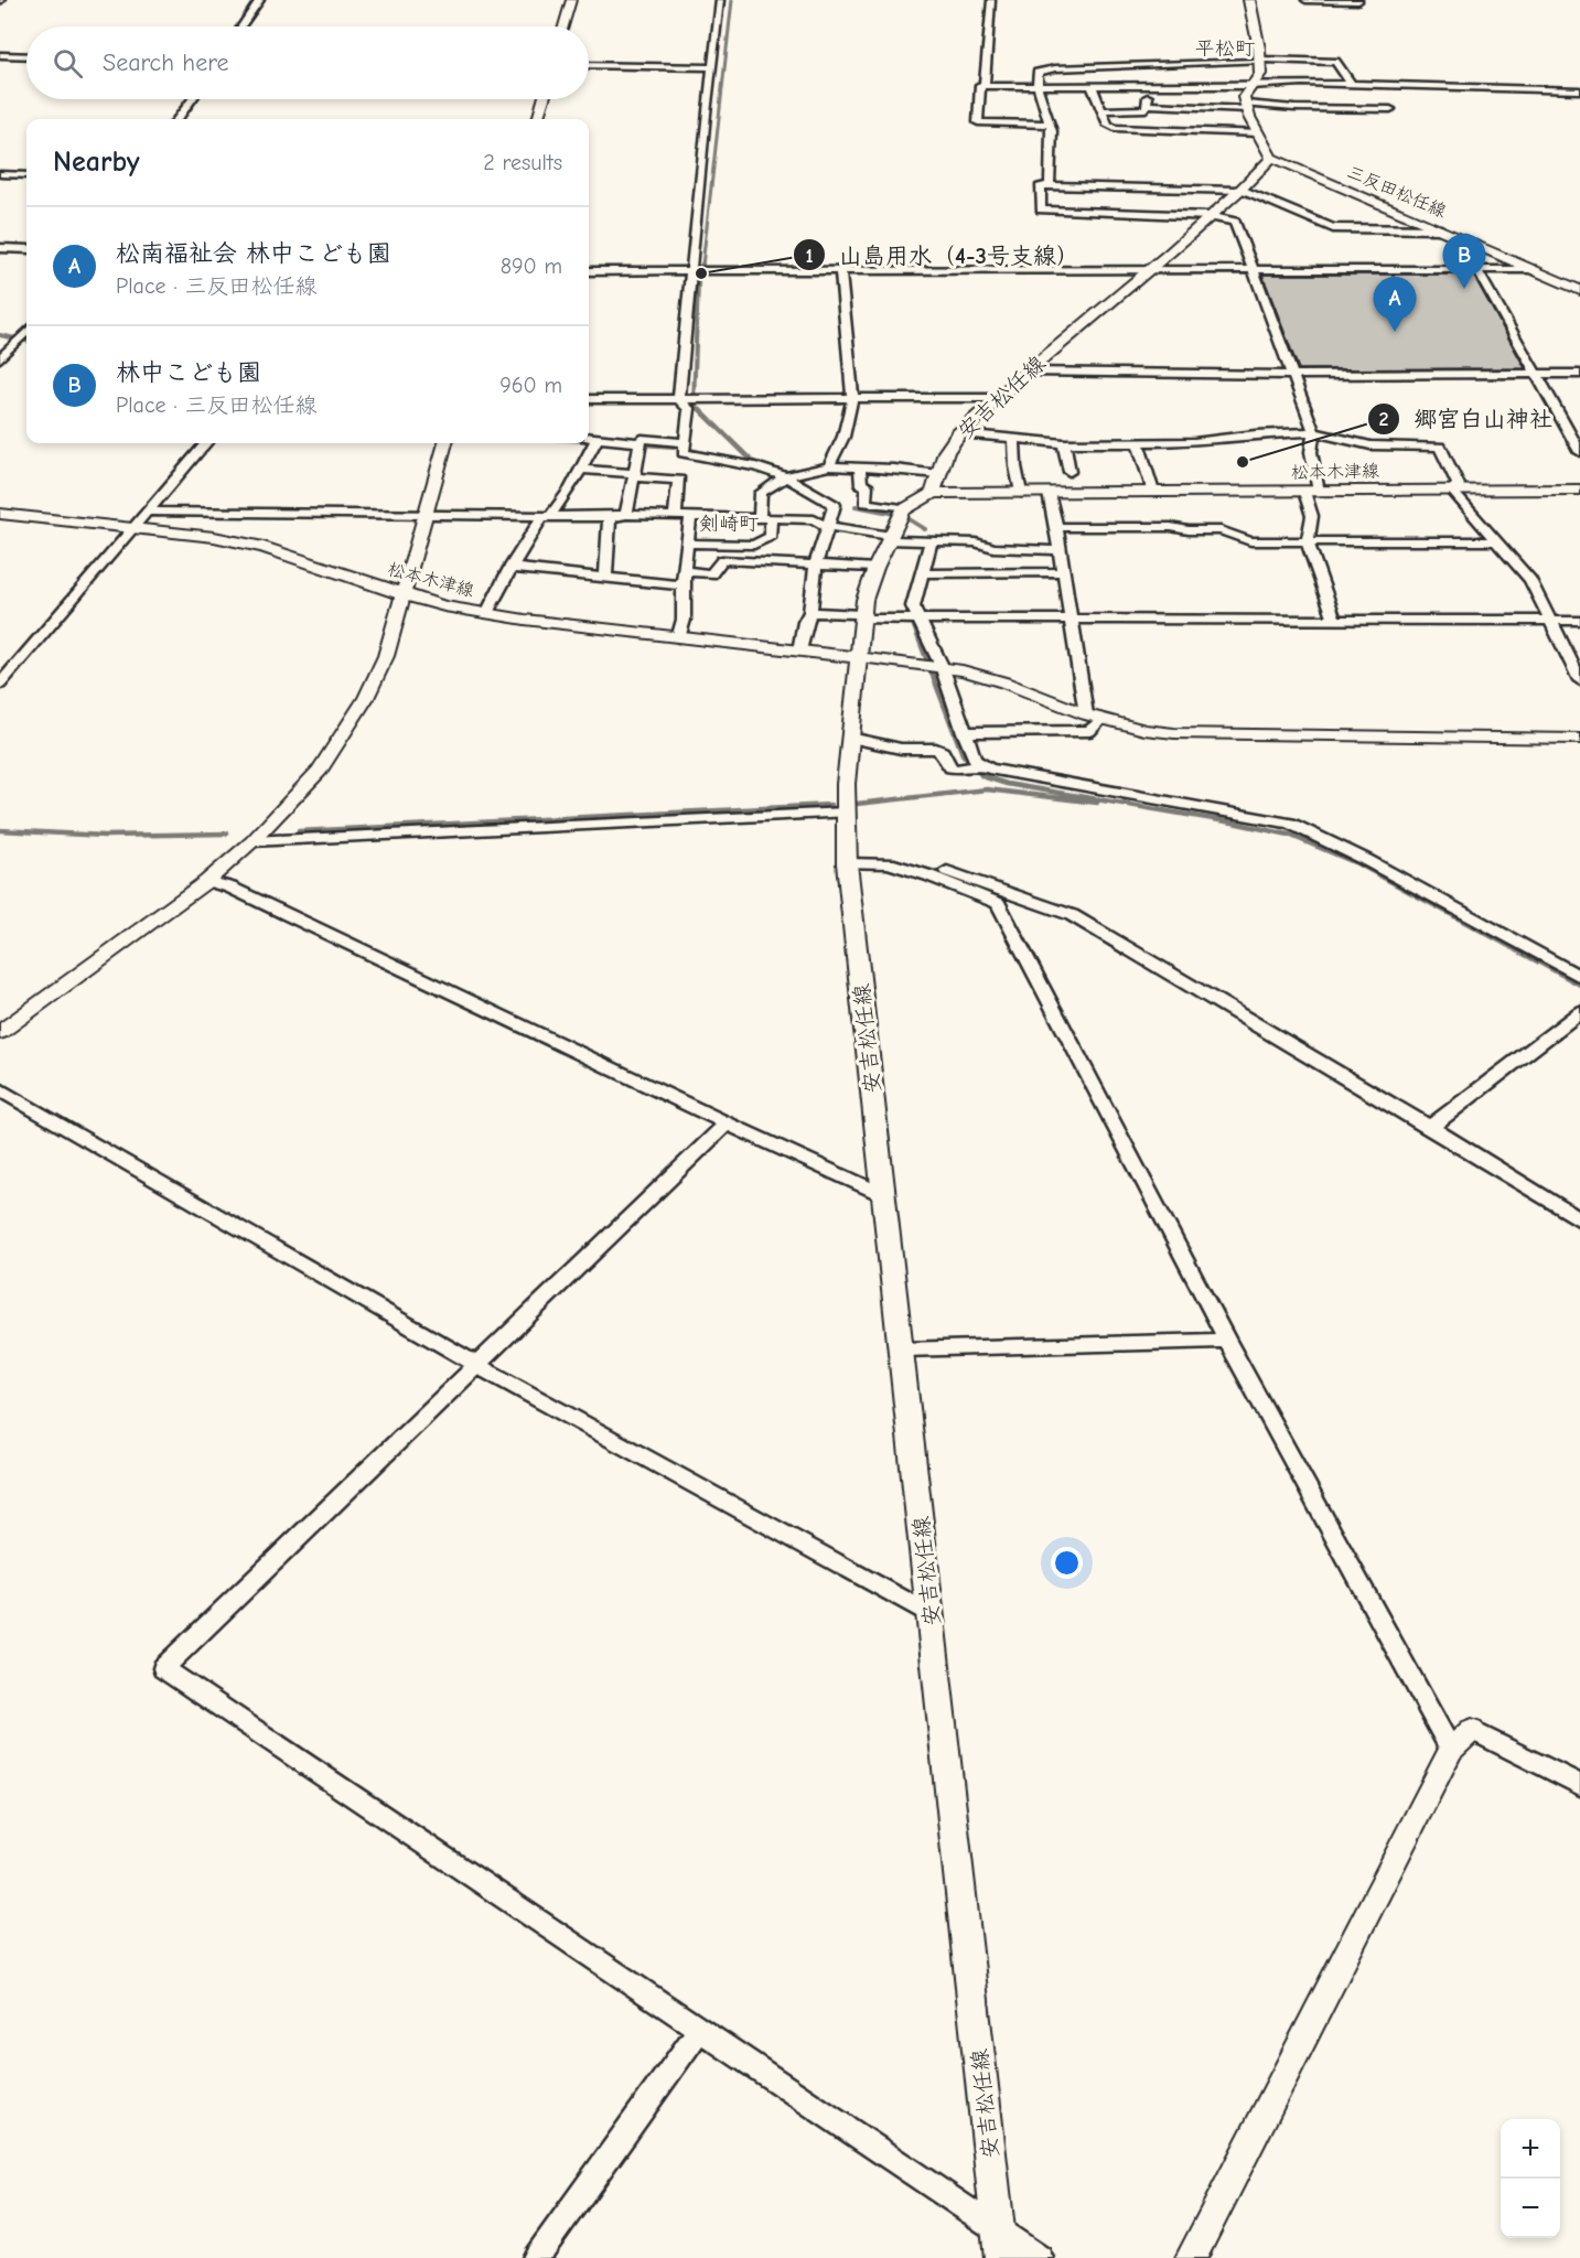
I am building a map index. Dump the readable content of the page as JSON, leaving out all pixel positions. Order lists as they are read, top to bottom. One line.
{"streets":{"main road":["三反田松任線","安吉松任線","松本木津線"]},"crossings":[["三反田松任線","安吉松任線"],["安吉松任線","松本木津線"]],"districts":["平松町","剣崎町"],"places":["山島用水（4-3号支線）","郷宮白山神社"],"page":{"search":"Search here","heading":["Nearby","2 results"],"list":[{"mark":"A","name":"松南福祉会 林中こども園","note":"Place · 三反田松任線","value":"890 m"},{"mark":"B","name":"林中こども園","note":"Place · 三反田松任線","value":"960 m"}],"pins":["B","A"],"map_buttons":["+","−"]}}
